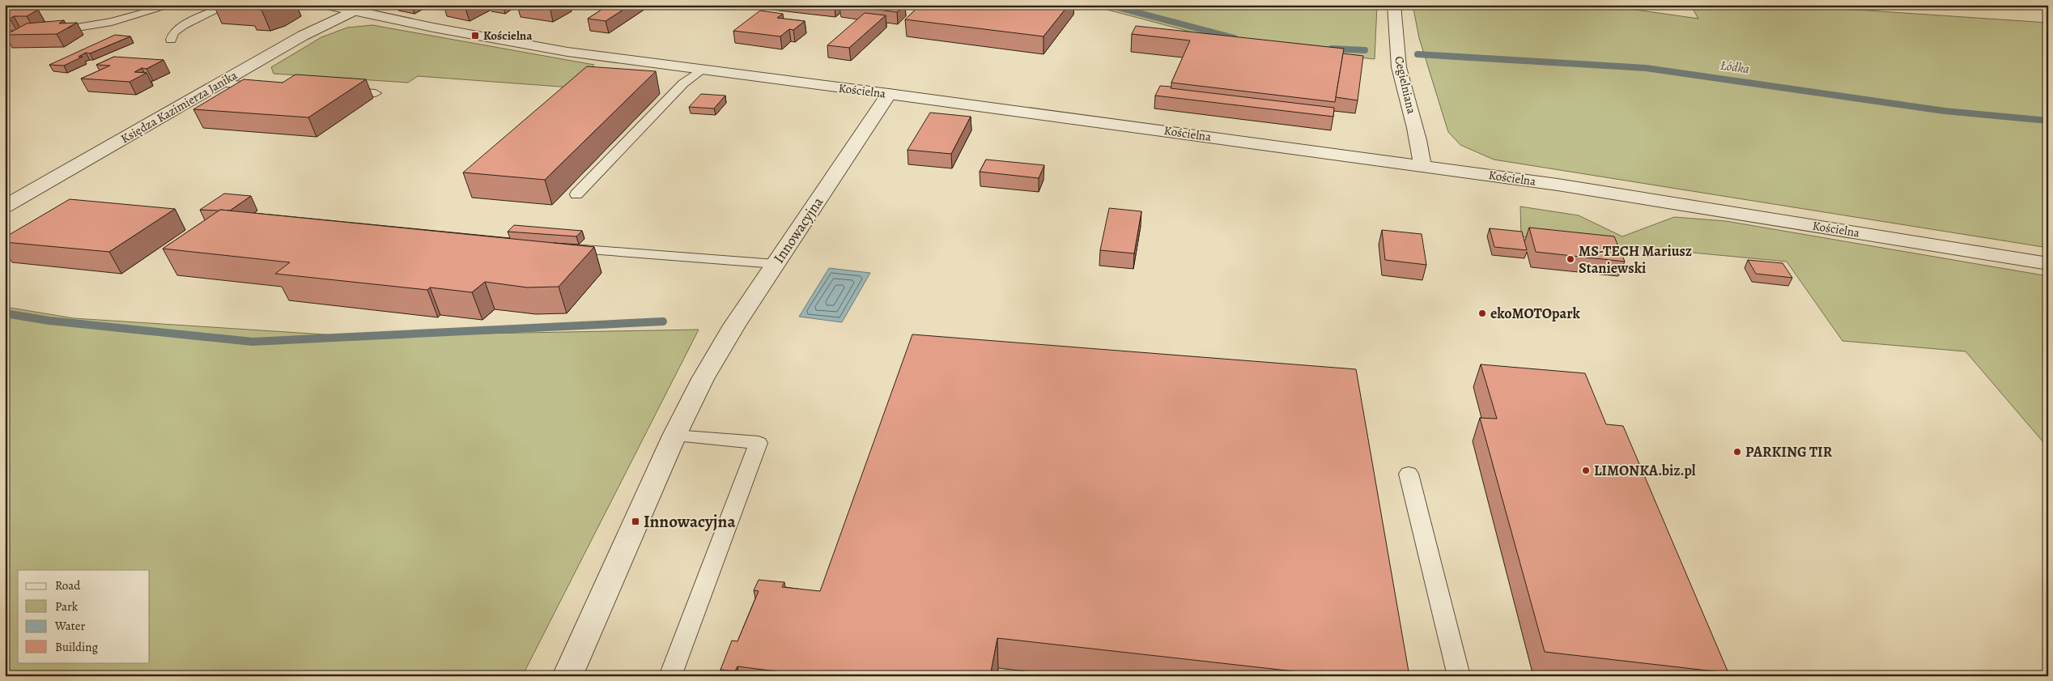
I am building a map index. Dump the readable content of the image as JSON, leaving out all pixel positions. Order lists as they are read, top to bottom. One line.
{"streets":{"street":["Cegielniana","Kościelna","Księdza Kazimierza Janika","Innowacyjna"]},"crossings":[["Cegielniana","Kościelna"],["Kościelna","Księdza Kazimierza Janika"],["Kościelna","Innowacyjna"]],"water":["Łódka"],"places":{"transit":["Kościelna","Innowacyjna"],"other":["MS-TECH Mariusz Staniewski","ekoMOTOpark","PARKING TIR","LIMONKA.biz.pl"]},"legend":["Road","Park","Water","Building"]}
